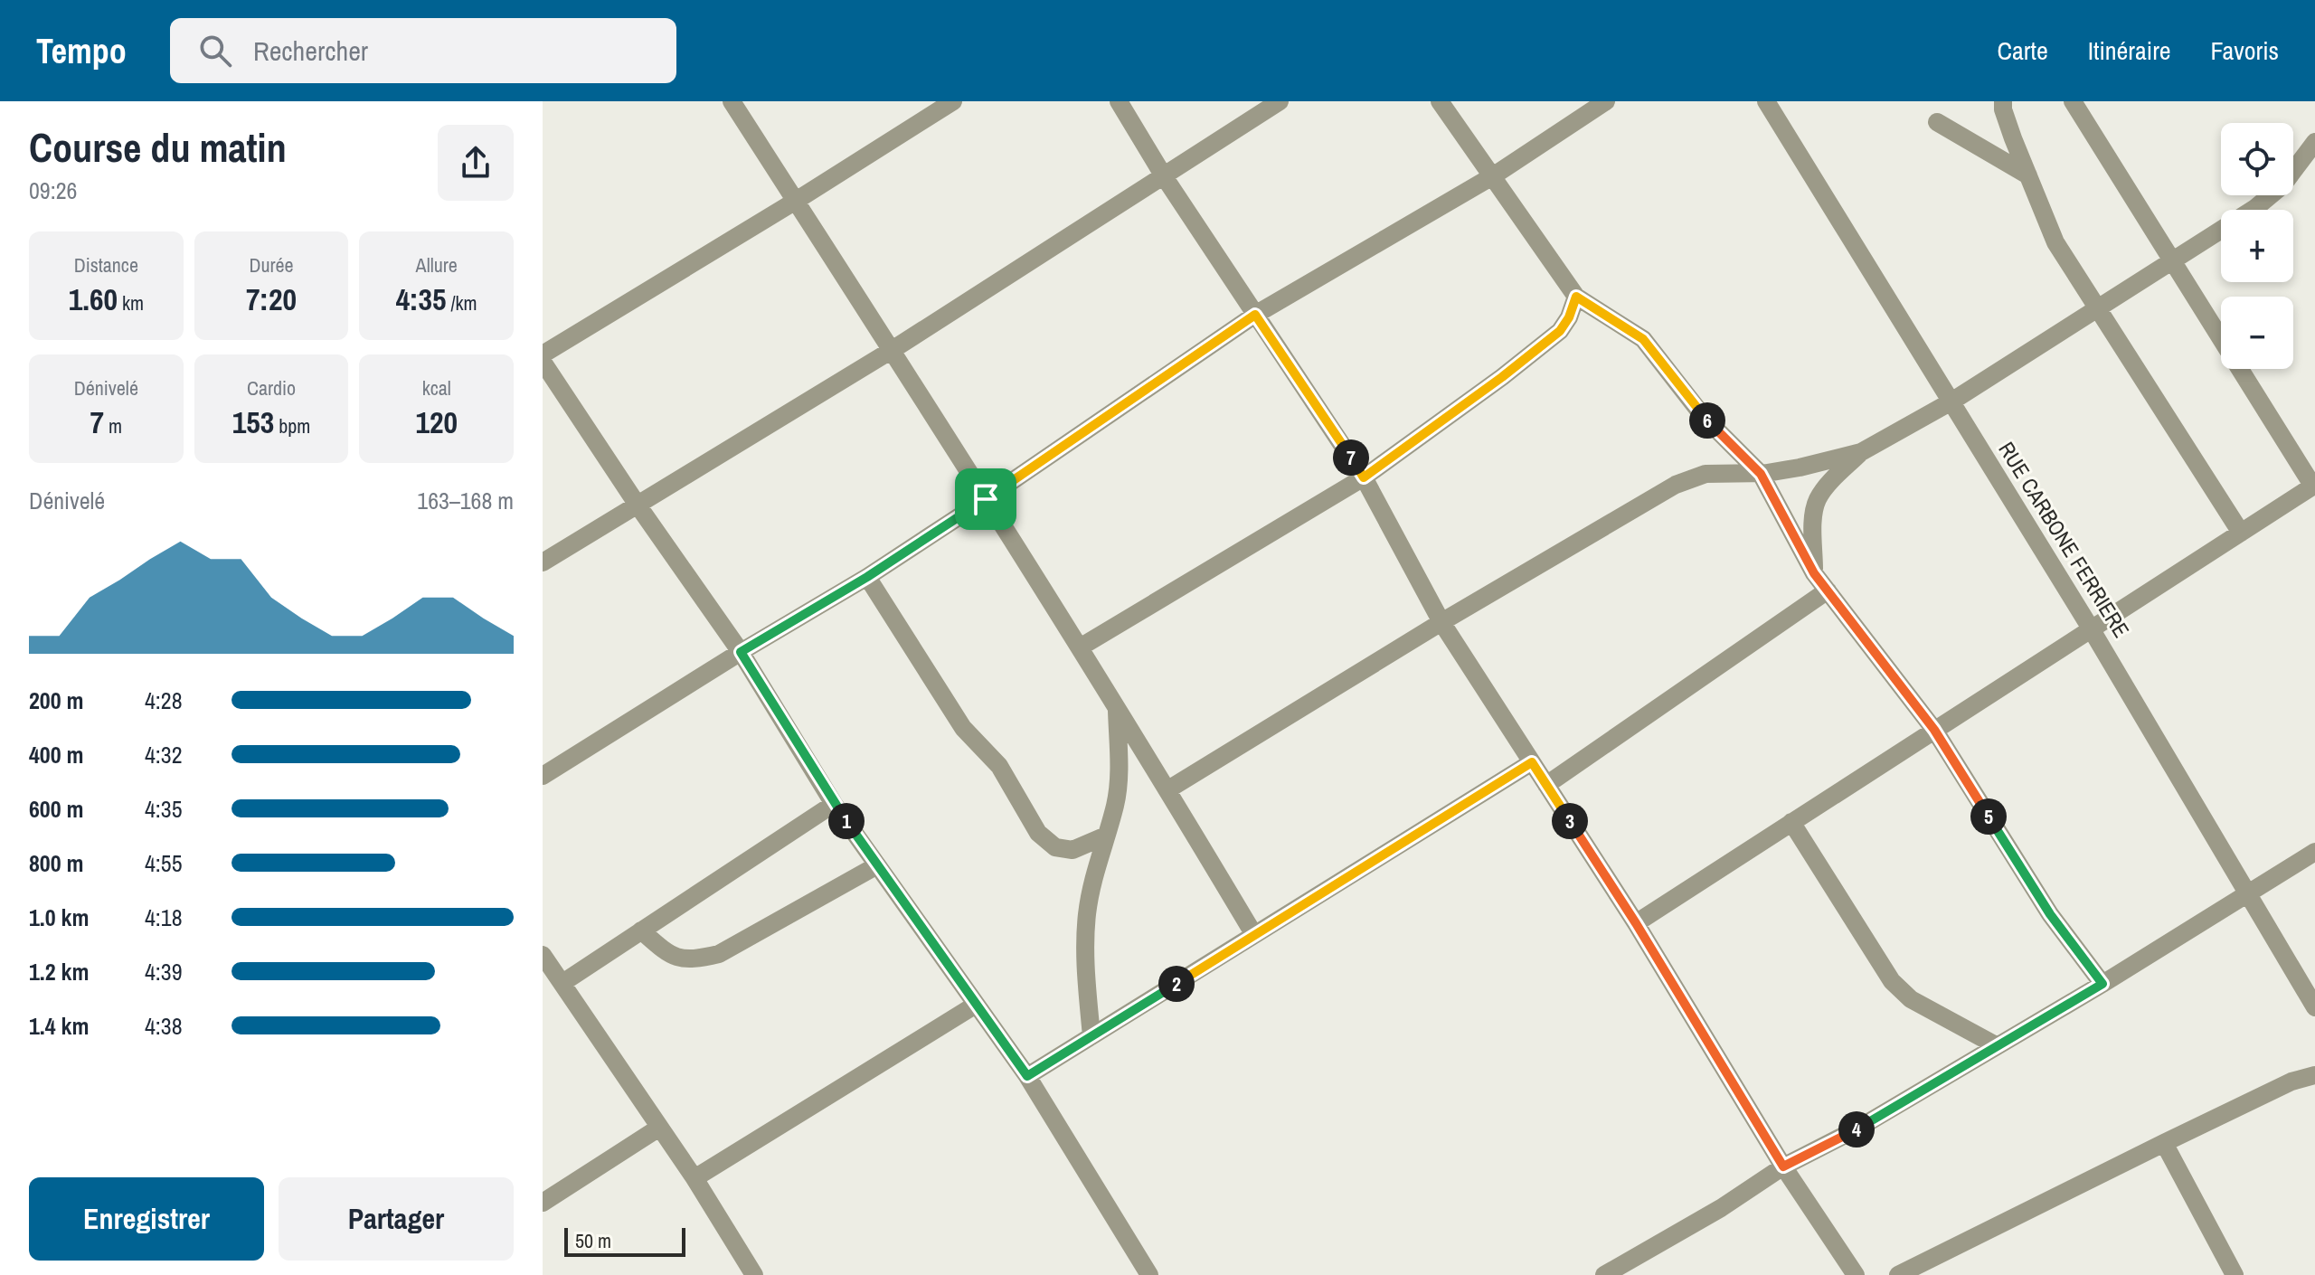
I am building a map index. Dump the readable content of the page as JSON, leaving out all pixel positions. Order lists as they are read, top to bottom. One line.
{"streets":{"street":["RUE CARBONE FERRIERE"]},"scale_bar":"50 m","page":{"header":"Tempo","search":"Rechercher","nav":["Carte","Itinéraire","Favoris"],"heading":["Course du matin","09:26"],"map_buttons":["+","−"],"stats":[["Distance","1.60 km"],["Durée","7:20"],["Allure","4:35 /km"],["Dénivelé","7 m"],["Cardio","153 bpm"],["kcal","120"]],"pins":["6","7","5","1","3","2","4"],"chart":["Dénivelé","163–168 m"],"list":[{"name":"200 m","note":"4:28"},{"name":"400 m","note":"4:32"},{"name":"600 m","note":"4:35"},{"name":"800 m","note":"4:55"},{"name":"1.0 km","note":"4:18"},{"name":"1.2 km","note":"4:39"},{"name":"1.4 km","note":"4:38"}],"buttons":["Enregistrer","Partager"],"scale":"50 m"}}
